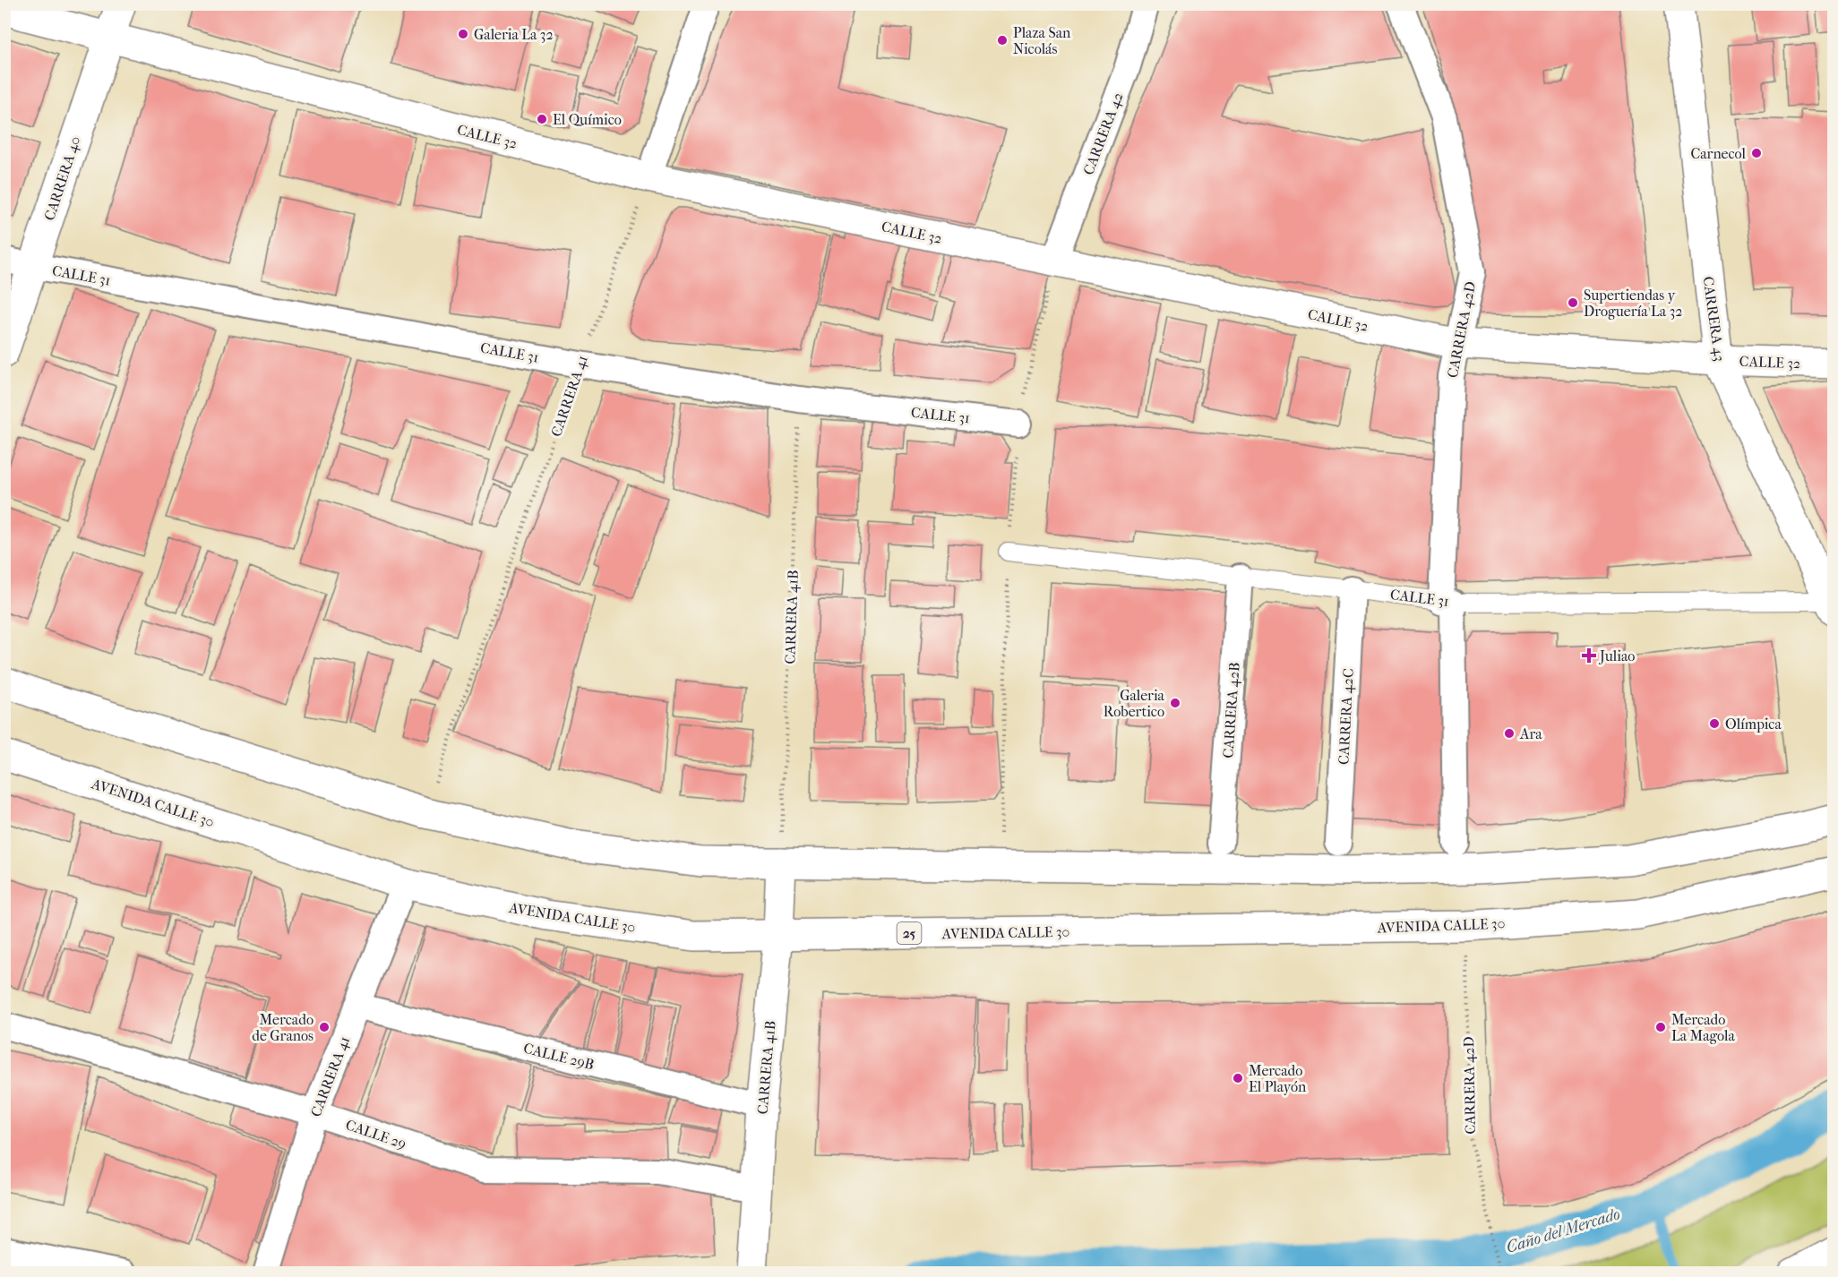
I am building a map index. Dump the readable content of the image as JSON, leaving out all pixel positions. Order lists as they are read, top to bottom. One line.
{"streets":{"main road":["CALLE 32","CARRERA 40","CARRERA 43","CARRERA 41B","AVENIDA CALLE 30","25"],"street":["CARRERA 42","CALLE 31","CARRERA 42D","CARRERA 41","CARRERA 42B","CARRERA 42C","CALLE 29B","CALLE 29"]},"crossings":[["CARRERA 42","CALLE 32"],["CALLE 32","CARRERA 40"],["CALLE 32","CARRERA 43"],["CALLE 32","CARRERA 42D"],["CALLE 32","CARRERA 41"],["CARRERA 40","CALLE 31"],["CALLE 31","CARRERA 43"],["CALLE 31","CARRERA 42D"],["CALLE 31","CARRERA 41"],["CALLE 31","CARRERA 41B"],["CALLE 31","CARRERA 42B"],["CALLE 31","CARRERA 42C"],["CARRERA 42D","AVENIDA CALLE 30"],["CARRERA 41","AVENIDA CALLE 30"],["CARRERA 41","CALLE 29B"],["CARRERA 41","CALLE 29"],["CARRERA 41B","AVENIDA CALLE 30"],["CARRERA 41B","CALLE 29B"],["CARRERA 41B","CALLE 29"]],"water":["Caño del Mercado"],"places":{"other":["Galeria La 32","Plaza San Nicolás","El Químico","Carnecol","Supertiendas y Droguería La 32","Galeria Robertico","Olímpica","Ara","Mercado de Granos","Mercado La Magola","Mercado El Playón"],"health":["Juliao"]}}
